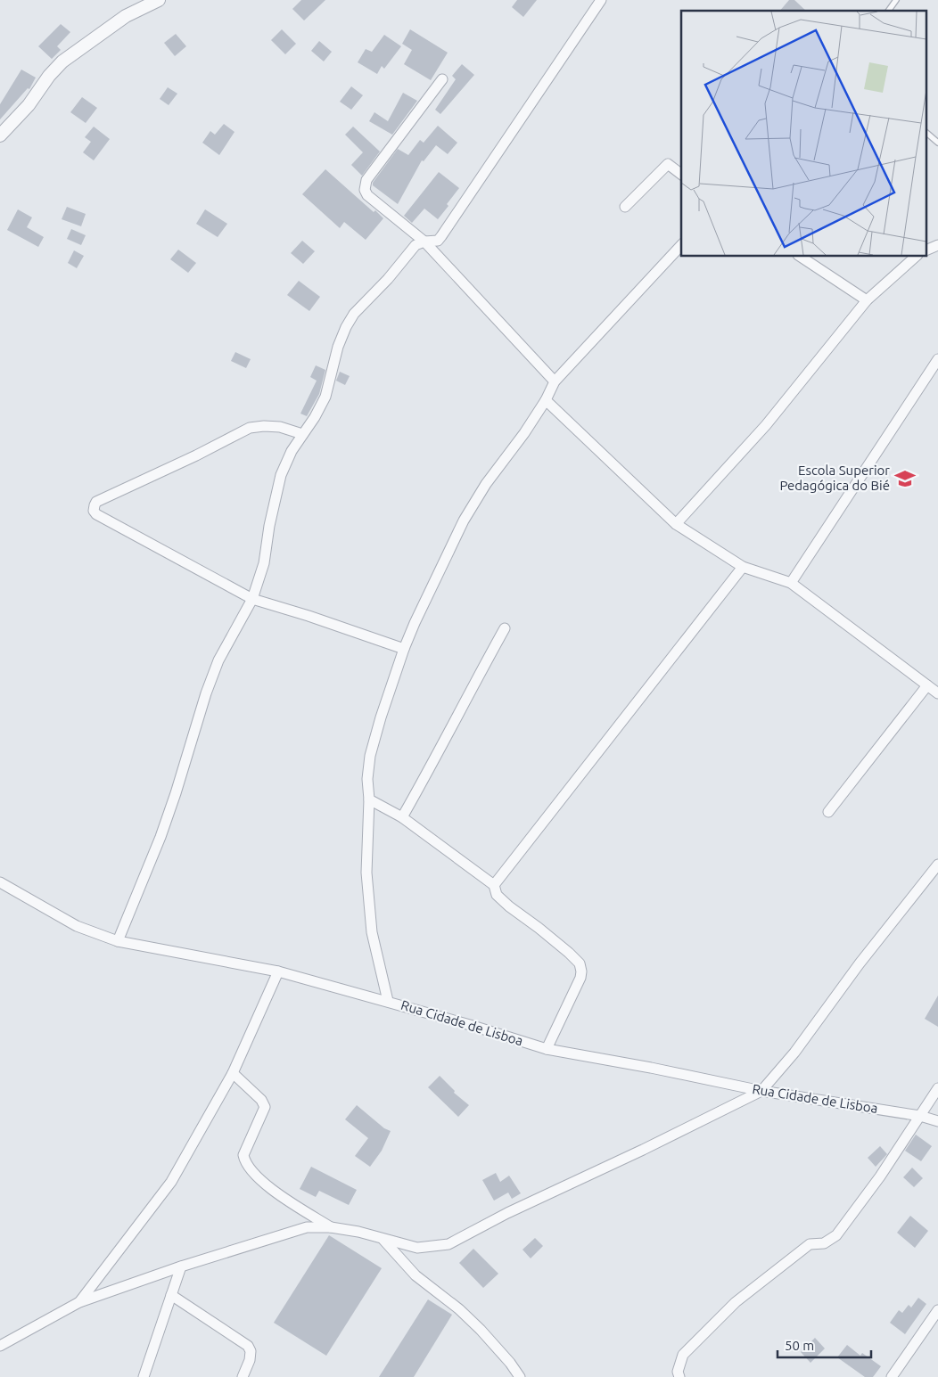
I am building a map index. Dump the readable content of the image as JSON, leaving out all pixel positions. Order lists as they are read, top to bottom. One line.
{"streets":{"street":["Rua Cidade de Lisboa"]},"places":{"school or university":["Escola Superior Pedagógica do Bié"]},"scale_bar":"50 m"}
